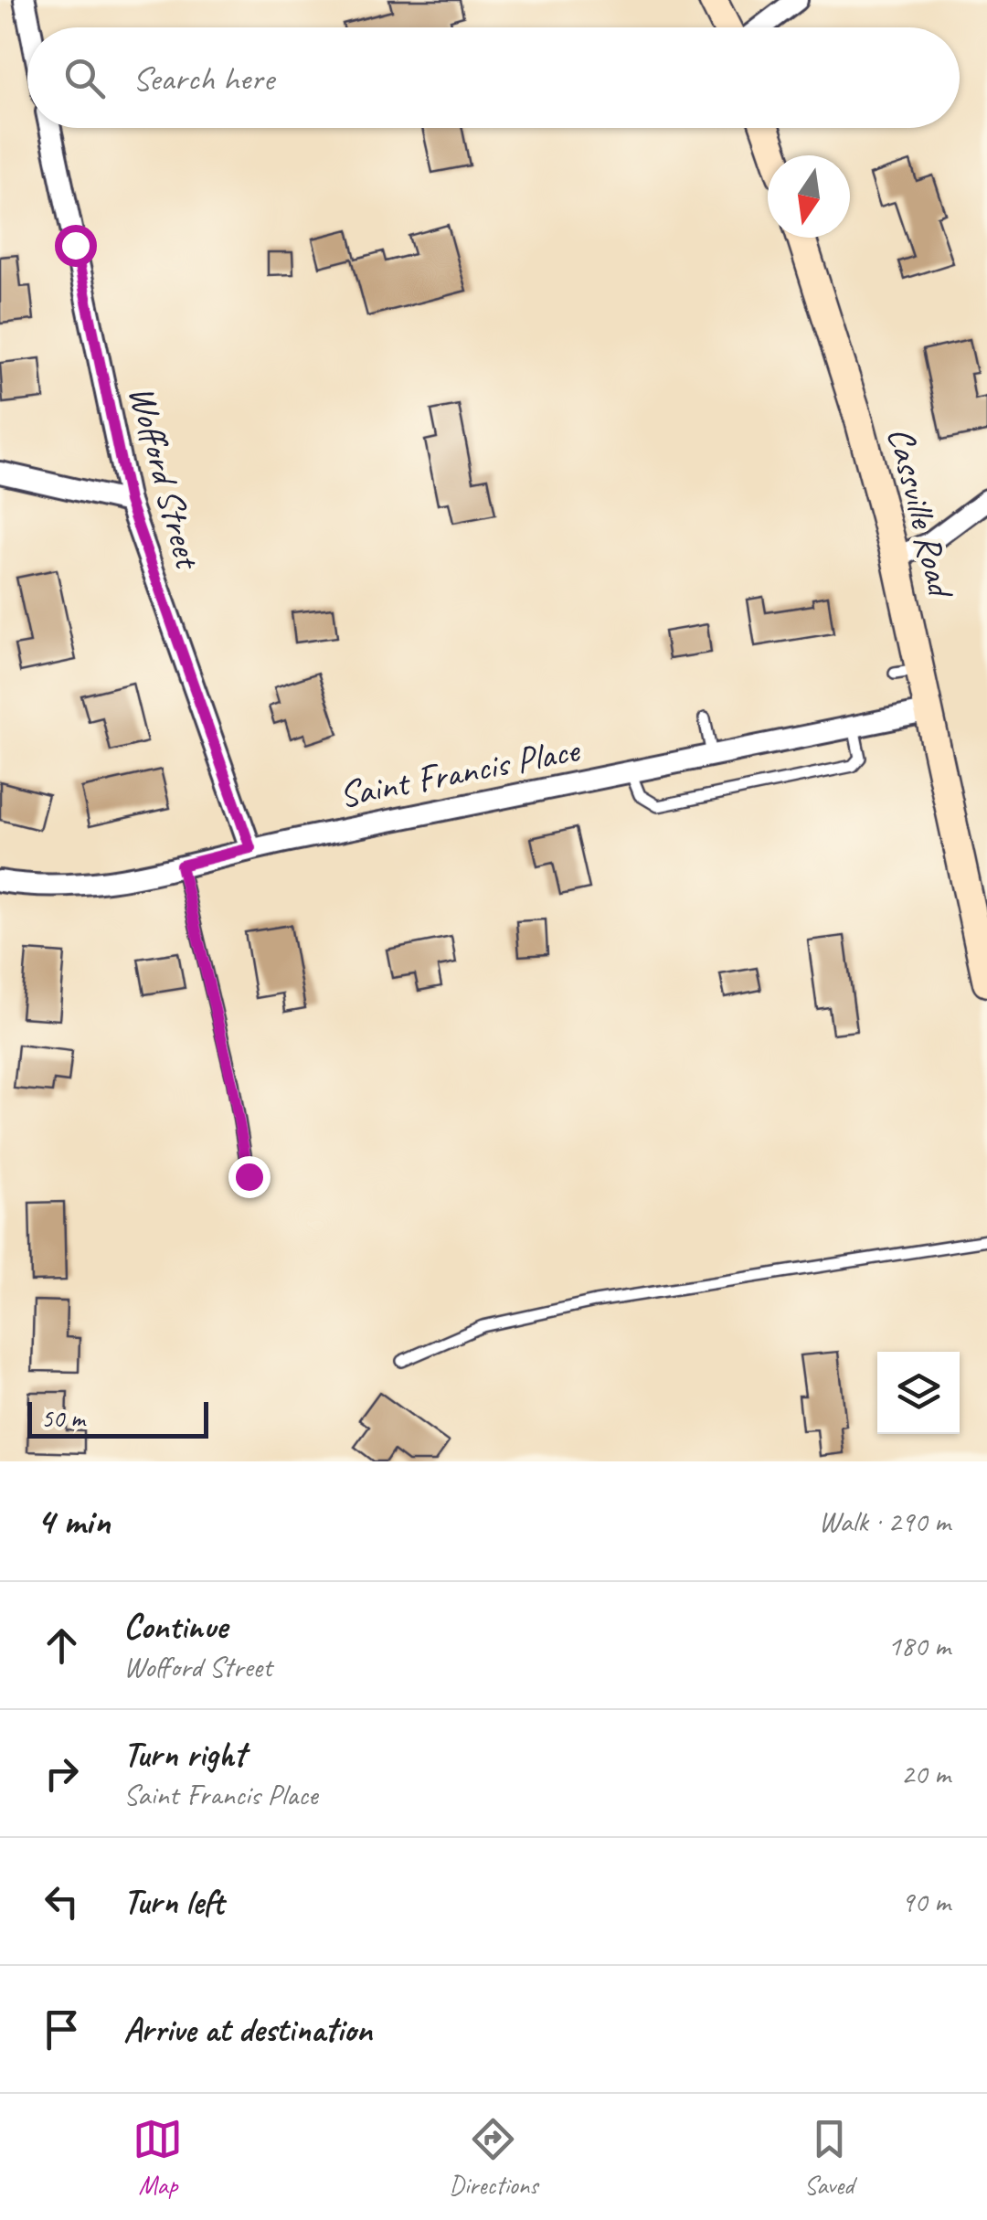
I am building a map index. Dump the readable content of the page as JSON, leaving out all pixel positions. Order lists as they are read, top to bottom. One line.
{"streets":{"main road":["Cassville Road"],"street":["Wofford Street","Saint Francis Place"]},"crossings":[["Wofford Street","Saint Francis Place"],["Cassville Road","Saint Francis Place"]],"scale_bar":"50 m","north":"bottom","page":{"search":"Search here","scale":"50 m","heading":["4 min","Walk · 290 m"],"list":[["Continue","Wofford Street","180 m"],["Turn right","Saint Francis Place","20 m"],["Turn left","90 m"],"Arrive at destination"],"nav":["Map","Directions","Saved"]}}
